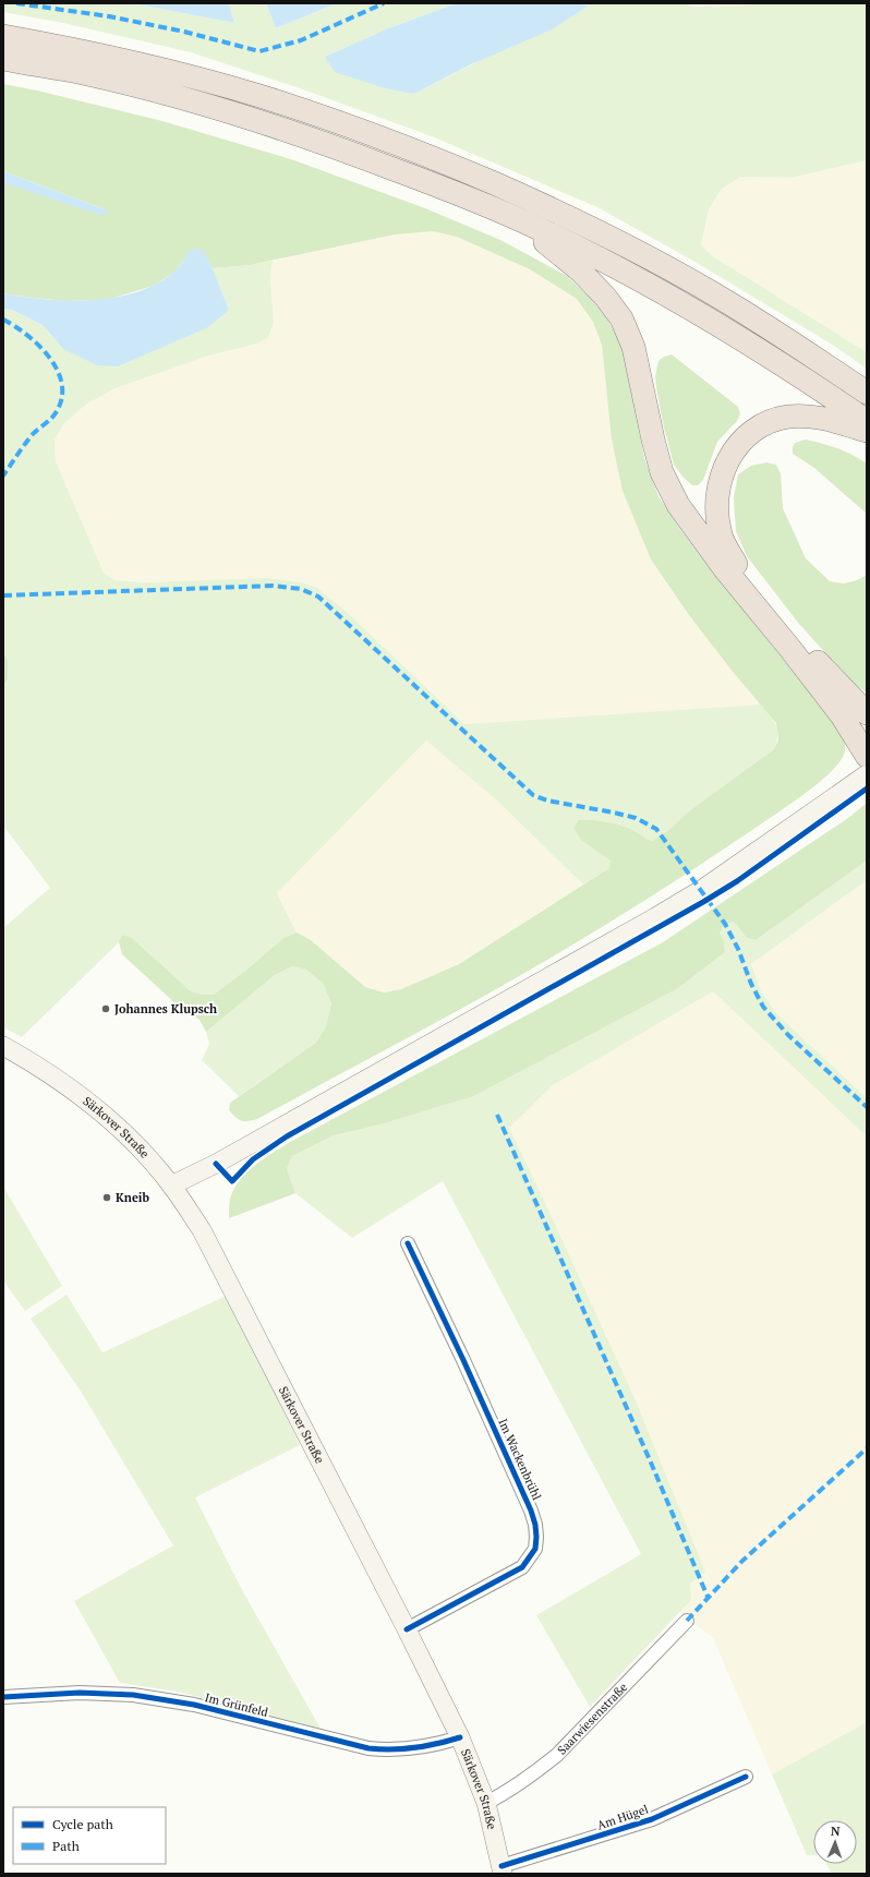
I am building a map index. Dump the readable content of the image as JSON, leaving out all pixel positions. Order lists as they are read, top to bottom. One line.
{"streets":{"main road":["Särkover Straße"],"street":["Im Wackenbrühl","Im Grünfeld","Saarwiesenstraße","Am Hügel"]},"crossings":[["Särkover Straße","Im Wackenbrühl"],["Särkover Straße","Im Grünfeld"],["Särkover Straße","Saarwiesenstraße"],["Särkover Straße","Am Hügel"]],"places":["Johannes Klupsch","Kneib"],"legend":["Cycle path","Path"],"north":"top"}
